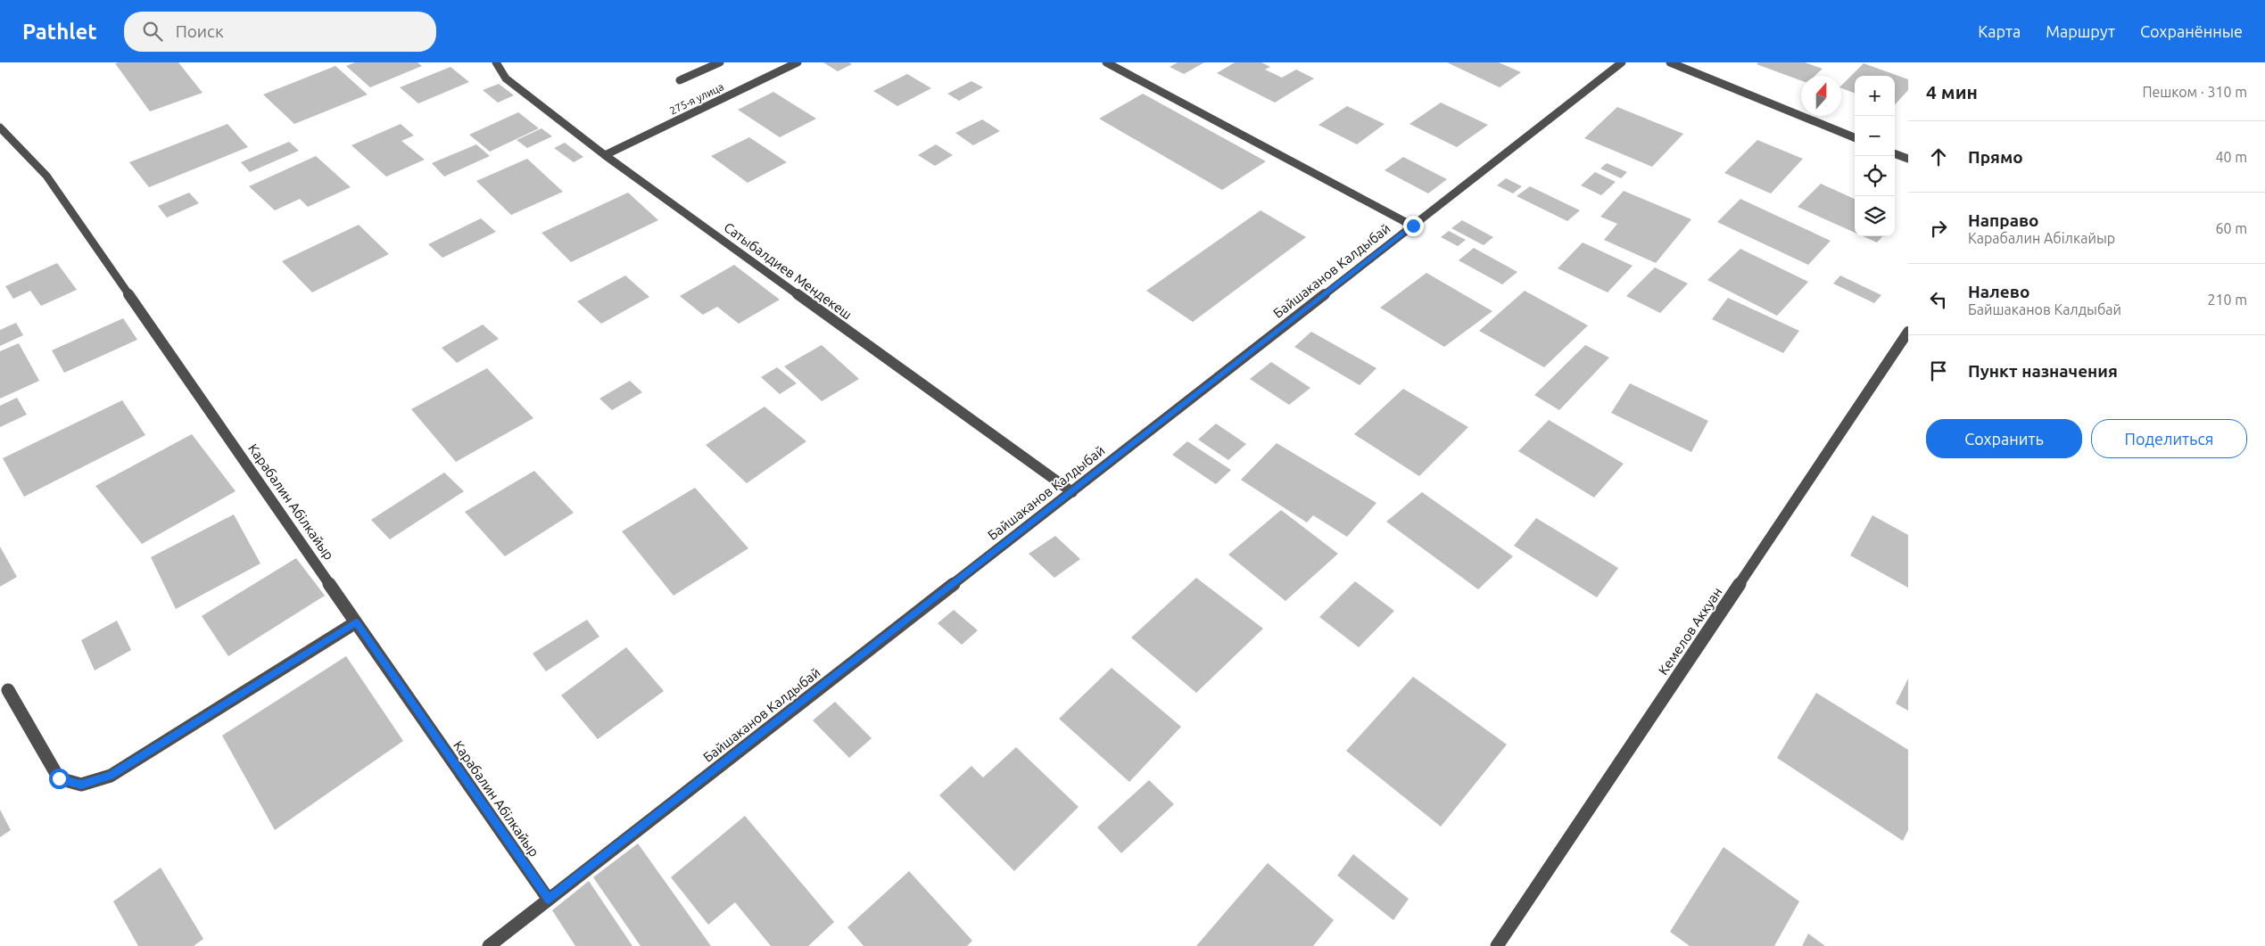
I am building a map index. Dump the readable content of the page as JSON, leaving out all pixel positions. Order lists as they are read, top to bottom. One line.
{"streets":{"street":["275-я улица","Сатыбалдиев Мендекеш","Байшаканов Калдыбай","Карабалин Абілкайыр","Кемелов Аккуан"]},"crossings":[["275-я улица","Сатыбалдиев Мендекеш"],["Сатыбалдиев Мендекеш","Байшаканов Калдыбай"],["Байшаканов Калдыбай","Карабалин Абілкайыр"]],"north":"top","page":{"header":"Pathlet","search":"Поиск","nav":["Карта","Маршрут","Сохранённые"],"heading":["4 мин","Пешком · 310 m"],"map_buttons":["+","−"],"list":[["Прямо","40 m"],["Направо","Карабалин Абілкайыр","60 m"],["Налево","Байшаканов Калдыбай","210 m"],"Пункт назначения"],"buttons":["Сохранить","Поделиться"]}}
